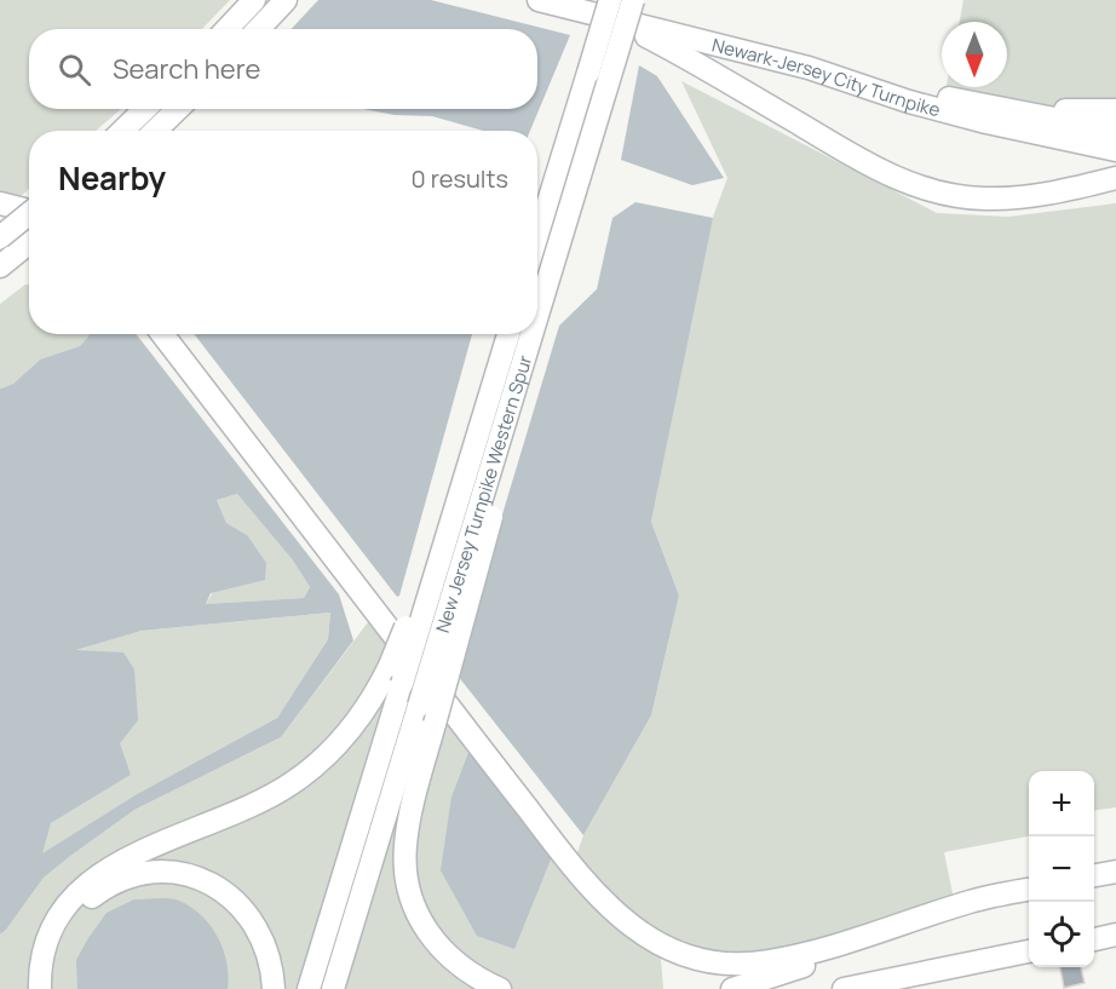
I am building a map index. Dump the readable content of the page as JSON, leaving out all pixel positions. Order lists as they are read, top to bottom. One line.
{"streets":{"highway":["Newark-Jersey City Turnpike","New Jersey Turnpike Western Spur"]},"north":"bottom","page":{"search":"Search here","heading":["Nearby","0 results"],"map_buttons":["+","−"]}}
